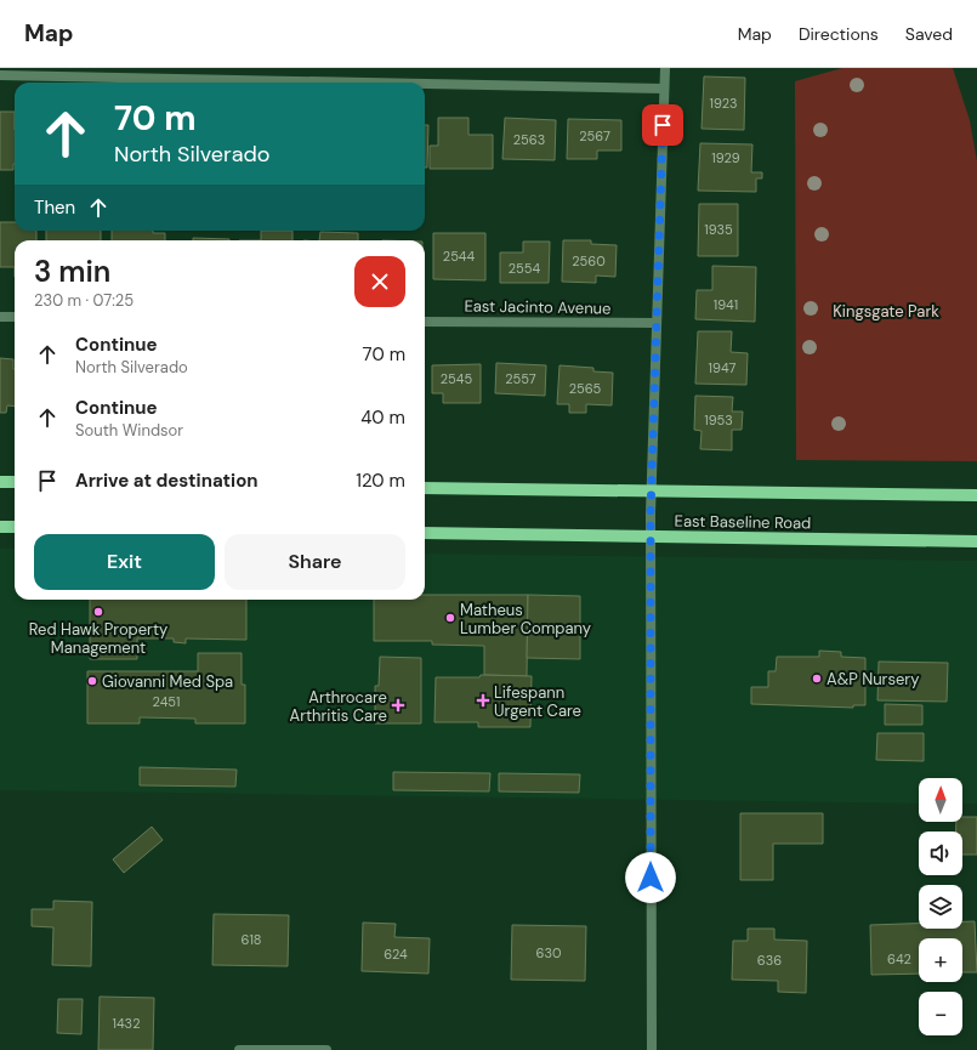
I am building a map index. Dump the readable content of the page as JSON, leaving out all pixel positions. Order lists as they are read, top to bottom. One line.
{"streets":{"main road":["East Baseline Road"],"street":["East Jacinto Avenue"]},"parks":["Kingsgate Park"],"places":{"other":["Red Hawk Property Management","Matheus Lumber Company","A&P Nursery","Giovanni Med Spa"],"health":["Lifespann Urgent Care","Arthrocare Arthritis Care"]},"house_numbers":["1923","2567","2563","1929","1935","2544","2560","2554","1941","1947","2545","2557","2565","1953","2451","618","630","624","642","636","1432"],"north":"top","page":{"header":"Map","nav":["Map","Directions","Saved"],"turn":["70 m","North Silverado"],"then":"Then","heading":["3 min","230 m · 07:25"],"list":[{"name":"Continue","note":"North Silverado","value":"70 m"},{"name":"Continue","note":"South Windsor","value":"40 m"},{"name":"Arrive at destination","value":"120 m"}],"buttons":["Exit","Share"],"map_buttons":["+","−"]}}
